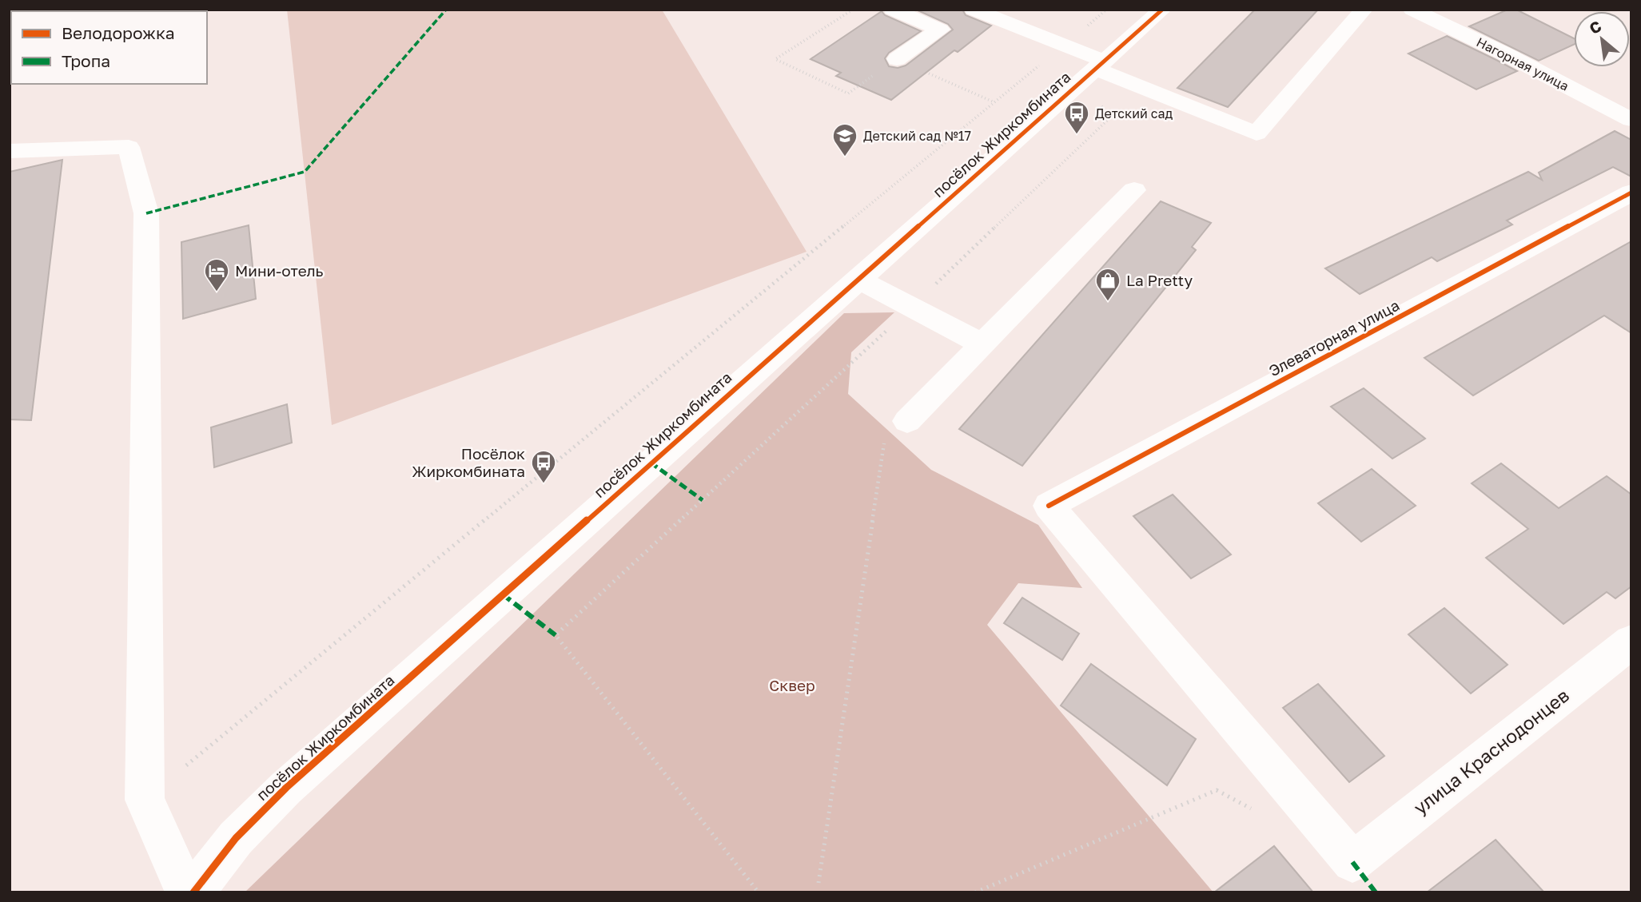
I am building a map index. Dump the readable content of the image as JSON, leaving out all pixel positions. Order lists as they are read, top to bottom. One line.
{"streets":{"street":["Нагорная улица","посёлок Жиркомбината","Элеваторная улица","улица Краснодонцев"]},"crossings":[["Элеваторная улица","улица Краснодонцев"]],"parks":["Сквер"],"places":{"bus stop":["Детский сад","Посёлок Жиркомбината"],"school or university":["Детский сад №17"],"hotel":["Мини-отель"],"shop":["La Pretty"]},"legend":["Велодорожка","Тропа"],"north":"top left"}
